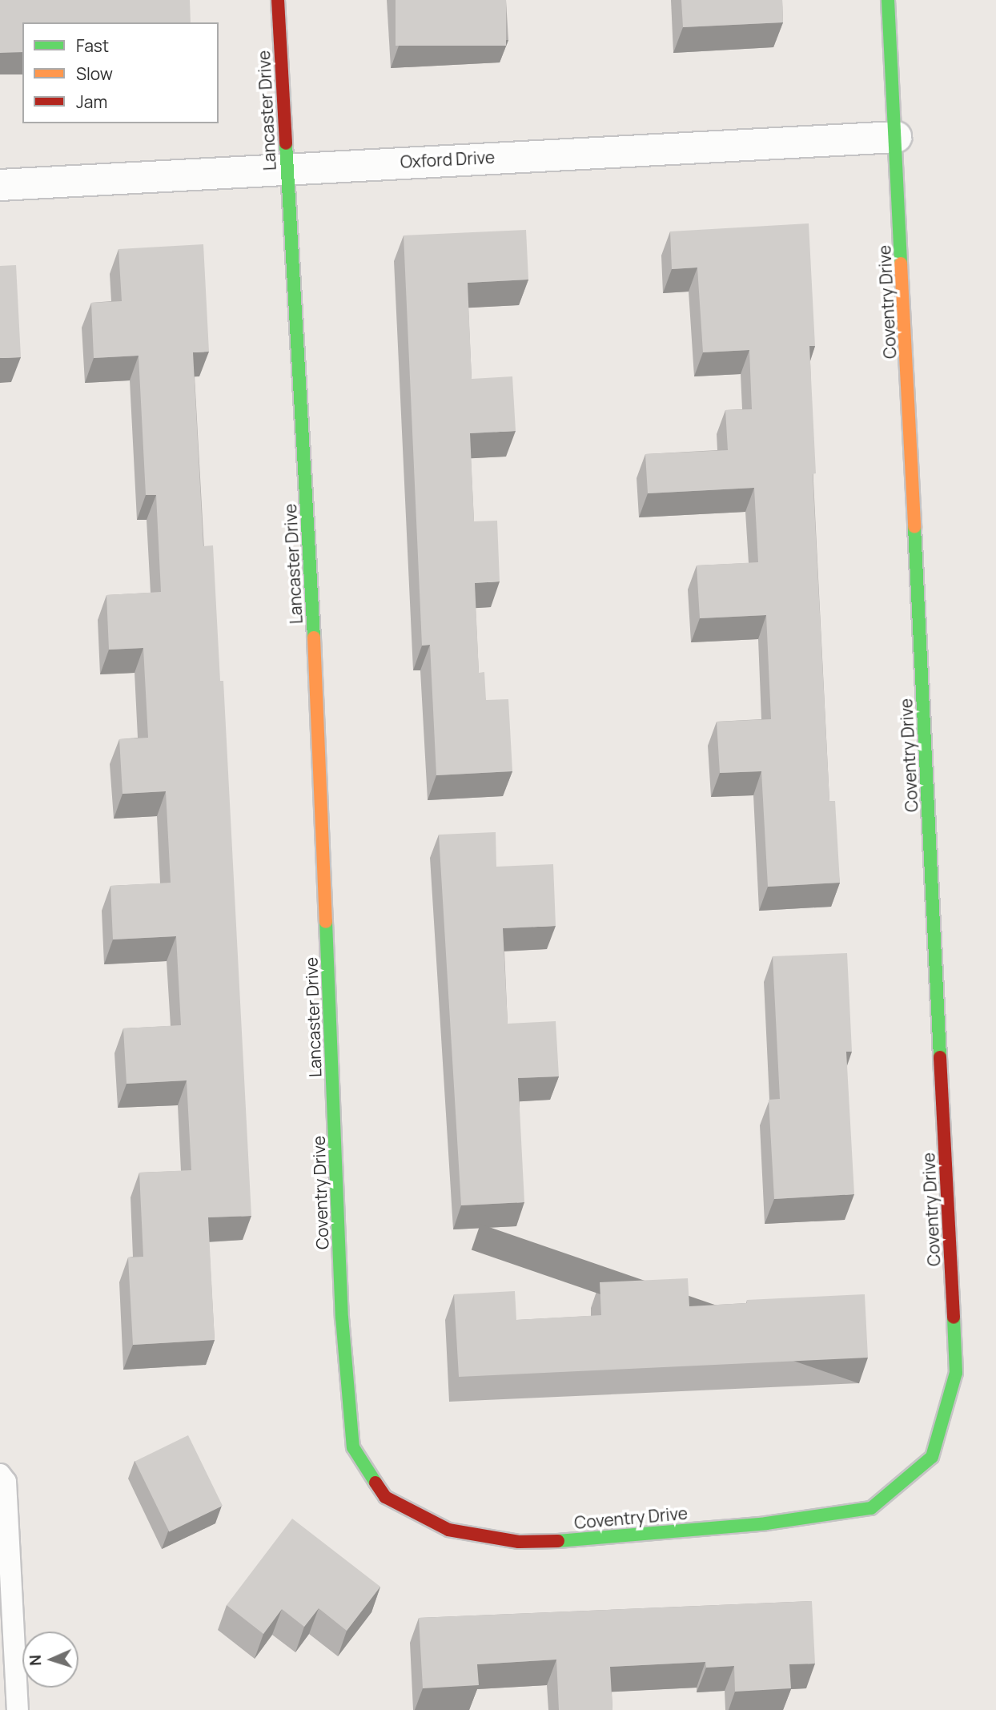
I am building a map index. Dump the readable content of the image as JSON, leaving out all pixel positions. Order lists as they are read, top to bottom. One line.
{"streets":{"street":["Lancaster Drive","Oxford Drive","Coventry Drive"]},"crossings":[["Lancaster Drive","Oxford Drive"],["Lancaster Drive","Coventry Drive"],["Oxford Drive","Coventry Drive"]],"legend":["Fast","Slow","Jam"],"north":"left"}
